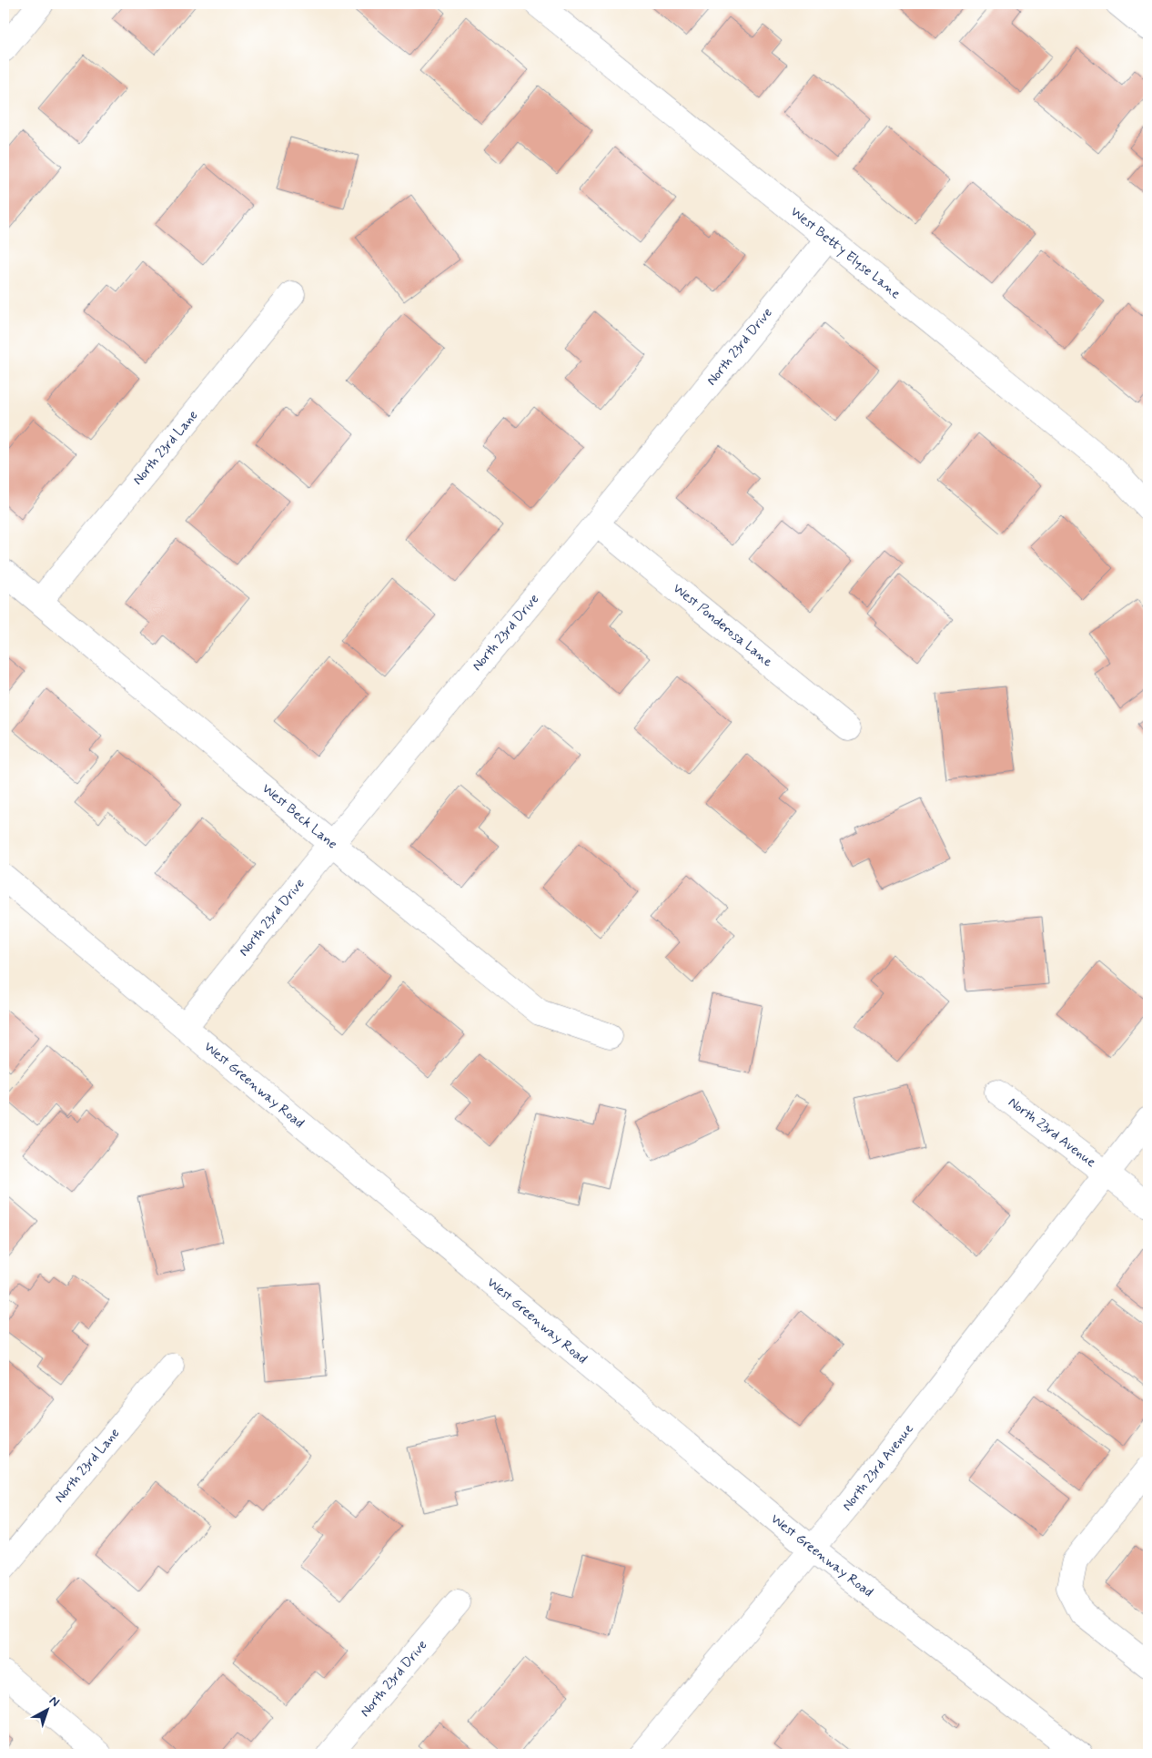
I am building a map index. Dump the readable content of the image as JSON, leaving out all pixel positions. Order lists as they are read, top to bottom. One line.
{"streets":{"street":["West Betty Elyse Lane","North 23rd Drive","North 23rd Lane","West Ponderosa Lane","West Beck Lane","West Greenway Road","North 23rd Avenue"]},"crossings":[["West Betty Elyse Lane","North 23rd Drive"],["North 23rd Drive","West Ponderosa Lane"],["North 23rd Drive","West Beck Lane"],["North 23rd Drive","West Greenway Road"],["North 23rd Lane","West Beck Lane"],["West Greenway Road","North 23rd Avenue"]],"north":"top right"}
